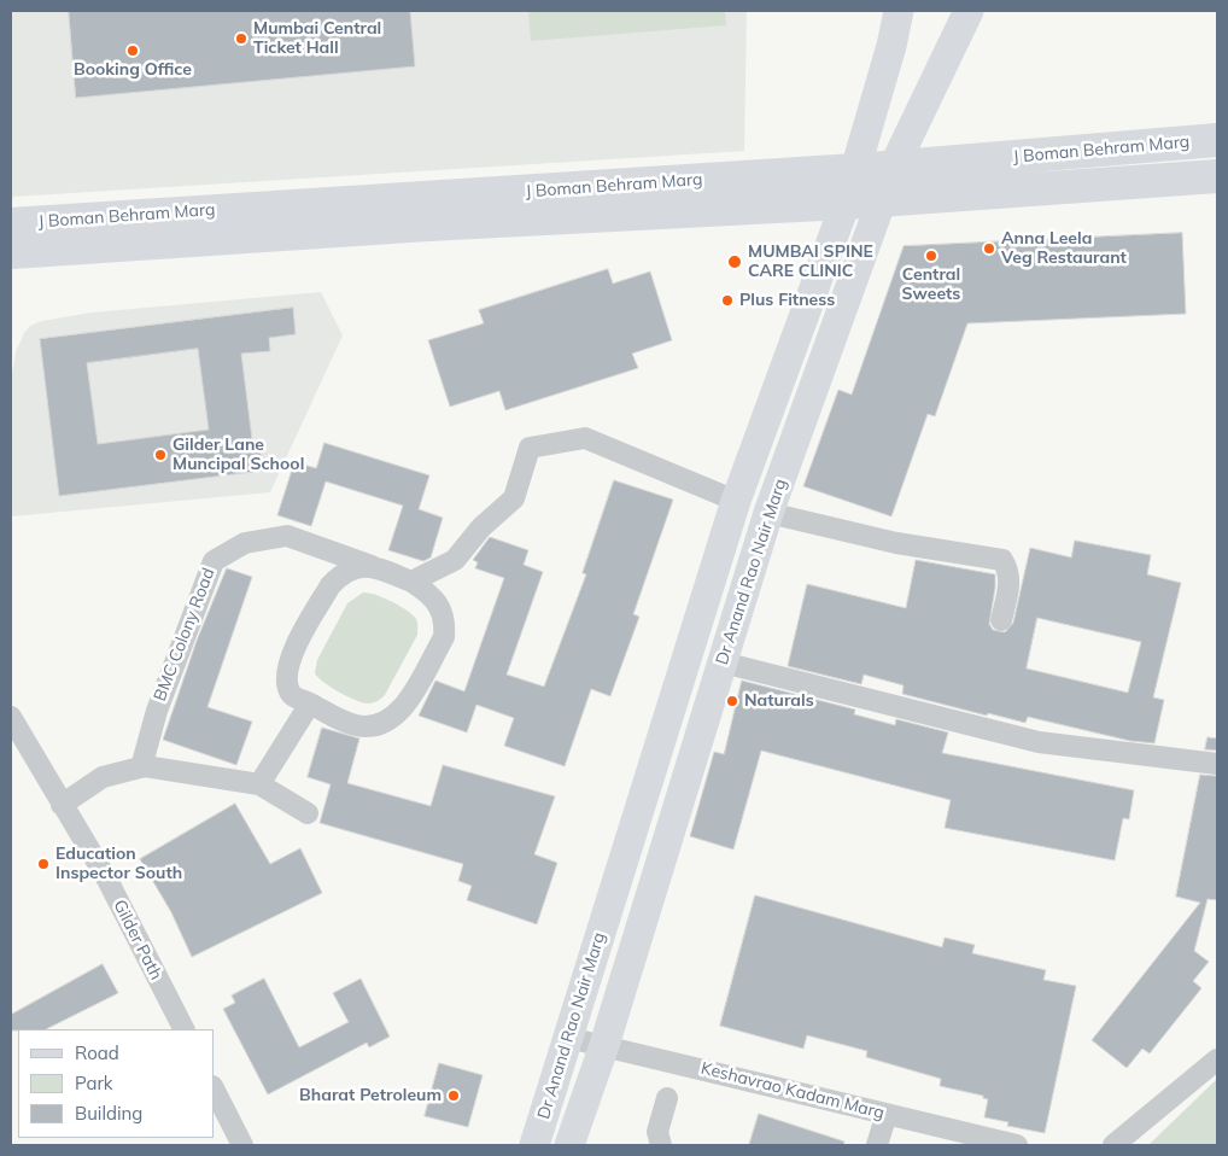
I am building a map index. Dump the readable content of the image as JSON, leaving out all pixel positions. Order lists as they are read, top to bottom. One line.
{"streets":{"main road":["J Boman Behram Marg","Dr Anand Rao Nair Marg"],"street":["BMC Colony Road","Gilder Path","Keshavrao Kadam Marg"]},"crossings":[["J Boman Behram Marg","Dr Anand Rao Nair Marg"],["Dr Anand Rao Nair Marg","Keshavrao Kadam Marg"]],"places":["Mumbai Central Ticket Hall","Booking Office","Anna Leela Veg Restaurant","Central Sweets","MUMBAI SPINE CARE CLINIC","Plus Fitness","Gilder Lane Muncipal School","Naturals","Education Inspector South","Bharat Petroleum"],"legend":["Road","Park","Building"]}
